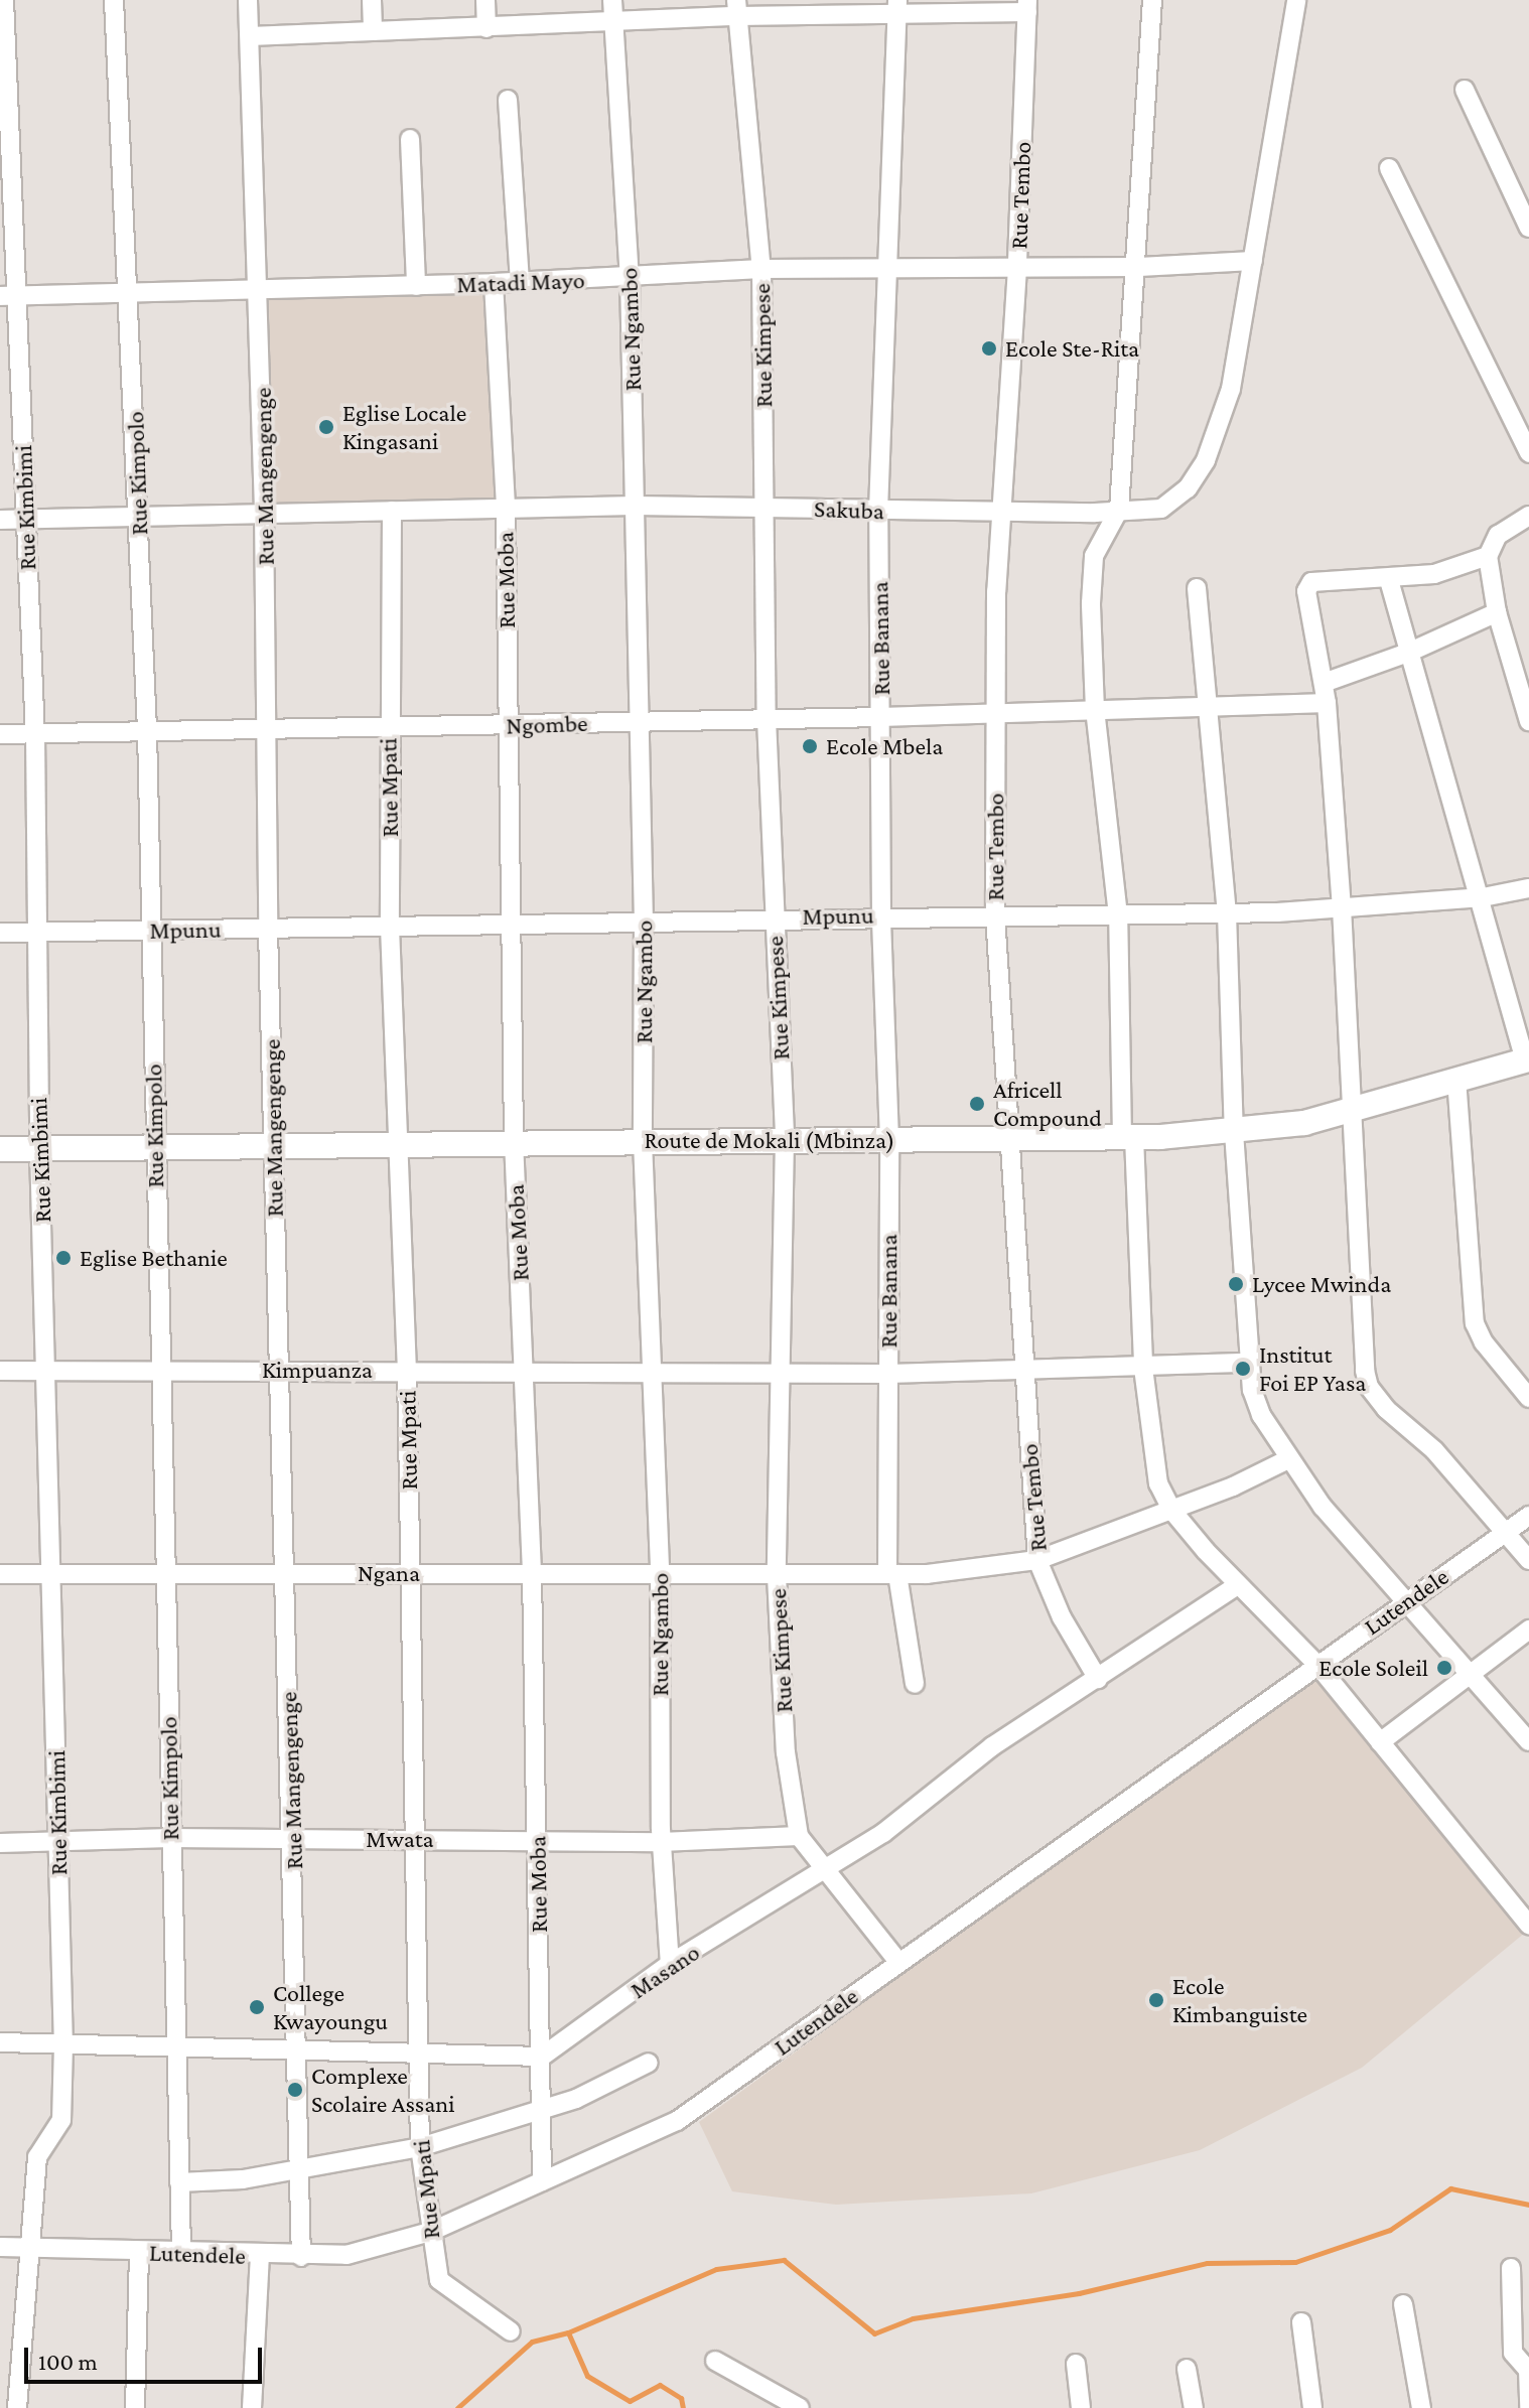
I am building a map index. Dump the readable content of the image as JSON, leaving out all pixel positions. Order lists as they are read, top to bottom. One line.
{"streets":{"street":["Rue Tembo","Matadi Mayo","Rue Ngambo","Rue Kimpese","Rue Kimpolo","Rue Mangengenge","Rue Kimbimi","Sakuba","Rue Moba","Rue Banana","Ngombe","Rue Mpati","Mpunu","Route de Mokali (Mbinza)","Kimpuanza","Ngana","Lutendele","Mwata","Masano"]},"crossings":[["Rue Tembo","Matadi Mayo"],["Rue Tembo","Sakuba"],["Rue Tembo","Ngombe"],["Rue Tembo","Mpunu"],["Rue Tembo","Route de Mokali (Mbinza)"],["Rue Tembo","Kimpuanza"],["Rue Tembo","Ngana"],["Rue Tembo","Masano"],["Matadi Mayo","Rue Ngambo"],["Matadi Mayo","Rue Kimpese"],["Matadi Mayo","Rue Kimpolo"],["Matadi Mayo","Rue Mangengenge"],["Matadi Mayo","Rue Kimbimi"],["Matadi Mayo","Sakuba"],["Matadi Mayo","Rue Moba"],["Matadi Mayo","Rue Banana"],["Rue Ngambo","Sakuba"],["Rue Ngambo","Ngombe"],["Rue Ngambo","Mpunu"],["Rue Ngambo","Route de Mokali (Mbinza)"],["Rue Ngambo","Kimpuanza"],["Rue Ngambo","Ngana"],["Rue Ngambo","Mwata"],["Rue Ngambo","Masano"],["Rue Kimpese","Sakuba"],["Rue Kimpese","Ngombe"],["Rue Kimpese","Mpunu"],["Rue Kimpese","Route de Mokali (Mbinza)"],["Rue Kimpese","Kimpuanza"],["Rue Kimpese","Ngana"],["Rue Kimpese","Lutendele"],["Rue Kimpese","Mwata"],["Rue Kimpese","Masano"],["Rue Kimpolo","Sakuba"],["Rue Kimpolo","Ngombe"],["Rue Kimpolo","Mpunu"],["Rue Kimpolo","Route de Mokali (Mbinza)"],["Rue Kimpolo","Kimpuanza"],["Rue Kimpolo","Ngana"],["Rue Kimpolo","Lutendele"],["Rue Kimpolo","Mwata"],["Rue Mangengenge","Sakuba"],["Rue Mangengenge","Ngombe"],["Rue Mangengenge","Mpunu"],["Rue Mangengenge","Route de Mokali (Mbinza)"],["Rue Mangengenge","Kimpuanza"],["Rue Mangengenge","Ngana"],["Rue Mangengenge","Lutendele"],["Rue Mangengenge","Mwata"],["Rue Kimbimi","Sakuba"],["Rue Kimbimi","Ngombe"],["Rue Kimbimi","Mpunu"],["Rue Kimbimi","Route de Mokali (Mbinza)"],["Rue Kimbimi","Kimpuanza"],["Rue Kimbimi","Ngana"],["Rue Kimbimi","Lutendele"],["Rue Kimbimi","Mwata"],["Sakuba","Rue Moba"],["Sakuba","Rue Banana"],["Sakuba","Rue Mpati"],["Rue Moba","Ngombe"],["Rue Moba","Mpunu"],["Rue Moba","Route de Mokali (Mbinza)"],["Rue Moba","Kimpuanza"],["Rue Moba","Ngana"],["Rue Moba","Lutendele"],["Rue Moba","Mwata"],["Rue Moba","Masano"],["Rue Banana","Ngombe"],["Rue Banana","Mpunu"],["Rue Banana","Route de Mokali (Mbinza)"],["Rue Banana","Kimpuanza"],["Rue Banana","Ngana"],["Ngombe","Rue Mpati"],["Rue Mpati","Mpunu"],["Rue Mpati","Route de Mokali (Mbinza)"],["Rue Mpati","Kimpuanza"],["Rue Mpati","Ngana"],["Rue Mpati","Lutendele"],["Rue Mpati","Mwata"]],"places":["Ecole Ste-Rita","Eglise Locale Kingasani","Ecole Mbela","Africell Compound","Eglise Bethanie","Lycee Mwinda","Institut Foi EP Yasa","Ecole Soleil","Ecole Kimbanguiste","College Kwayoungu","Complexe Scolaire Assani"],"scale_bar":"100 m"}
